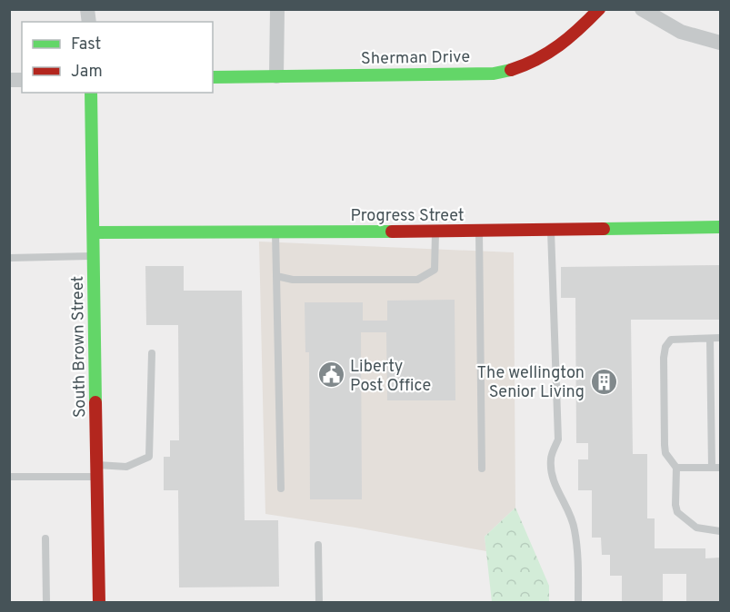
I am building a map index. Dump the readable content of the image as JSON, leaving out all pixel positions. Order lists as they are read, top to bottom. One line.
{"streets":{"street":["Sherman Drive","Progress Street","South Brown Street"]},"crossings":[["Progress Street","South Brown Street"]],"places":{"public building":["Liberty Post Office"],"building":["The wellington Senior Living"]},"legend":["Fast","Jam"]}
